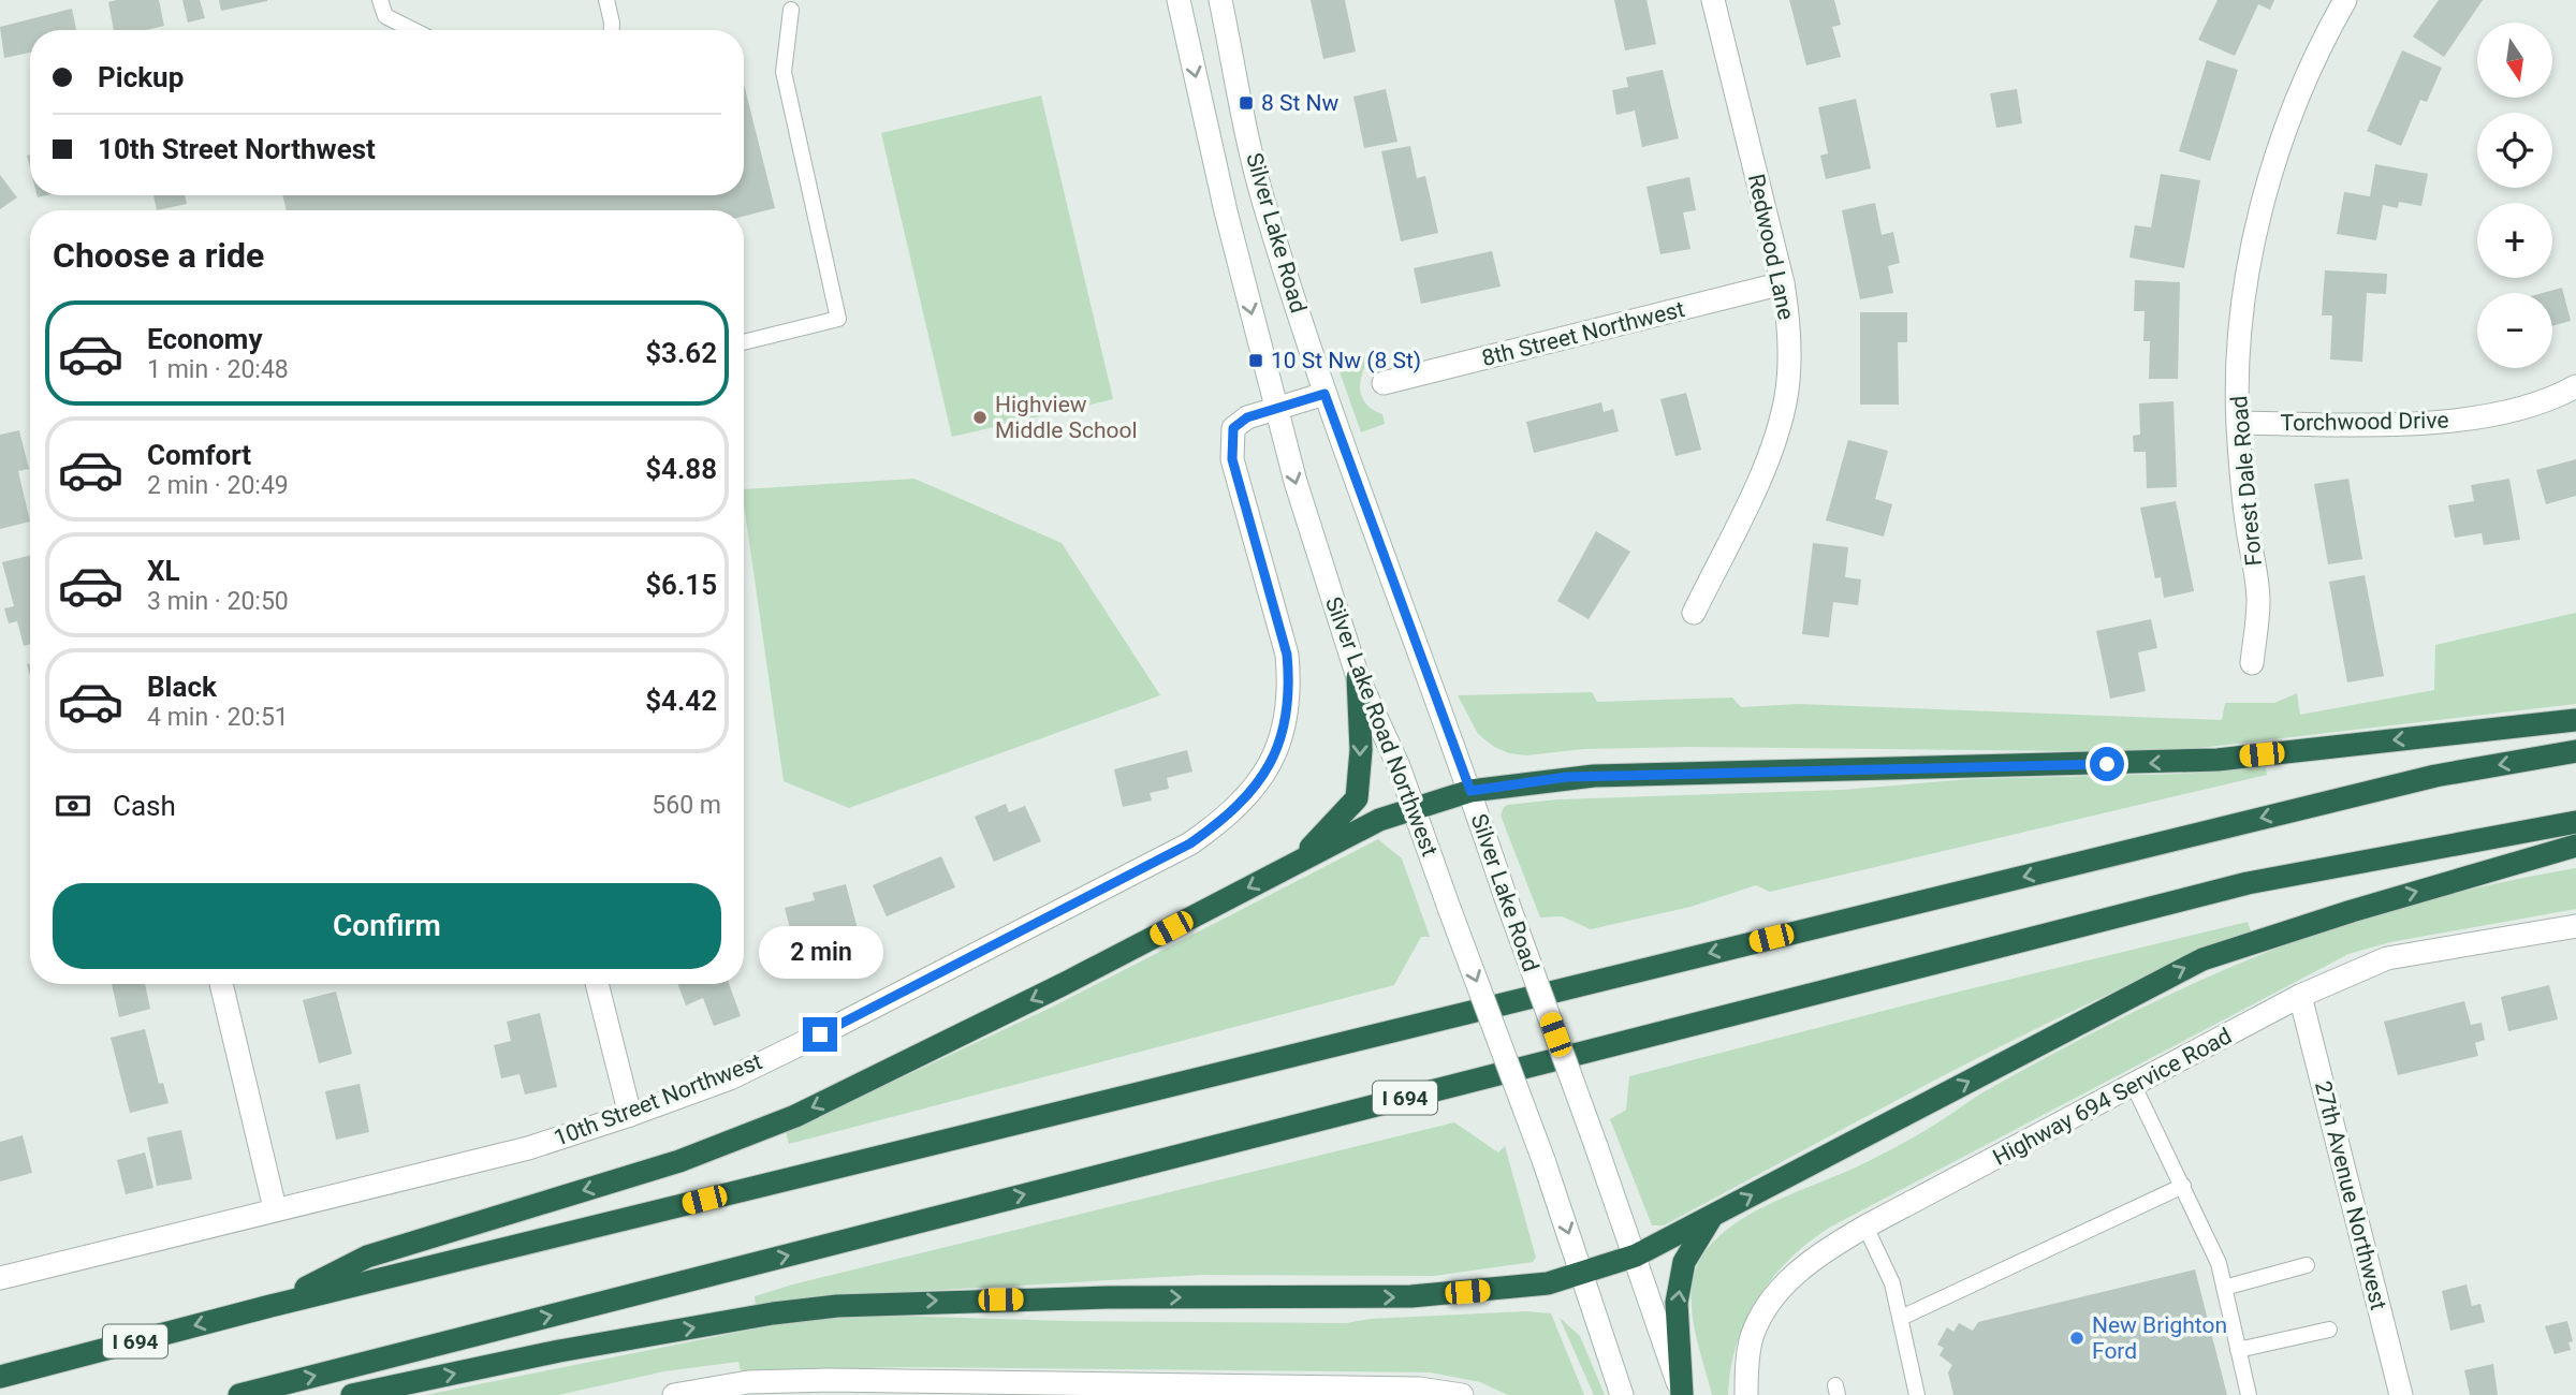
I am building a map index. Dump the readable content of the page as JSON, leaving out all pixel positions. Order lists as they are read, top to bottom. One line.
{"streets":{"highway":["I 694"],"street":["Silver Lake Road","Redwood Lane","8th Street Northwest","Torchwood Drive","Forest Dale Road","Silver Lake Road Northwest","Highway 694 Service Road","10th Street Northwest","27th Avenue Northwest"]},"crossings":[["Redwood Lane","8th Street Northwest"],["Torchwood Drive","Forest Dale Road"],["Silver Lake Road Northwest","10th Street Northwest"],["Highway 694 Service Road","27th Avenue Northwest"]],"one_way":["Silver Lake Road Northwest"],"places":{"transit":["8 St Nw","10 St Nw (8 St)"],"other":["Highview Middle School","New Brighton Ford"]},"north":"bottom","page":{"map_buttons":["+","−"],"banner":["Pickup","10th Street Northwest"],"heading":"Choose a ride","list":[{"name":"Economy","note":"1 min · 20:48","value":"$3.62"},{"name":"Comfort","note":"2 min · 20:49","value":"$4.88"},{"name":"XL","note":"3 min · 20:50","value":"$6.15"},{"name":"Black","note":"4 min · 20:51","value":"$4.42"}],"pay":["Cash","560 m"],"buttons":"Confirm","bubble":"2 min"}}
